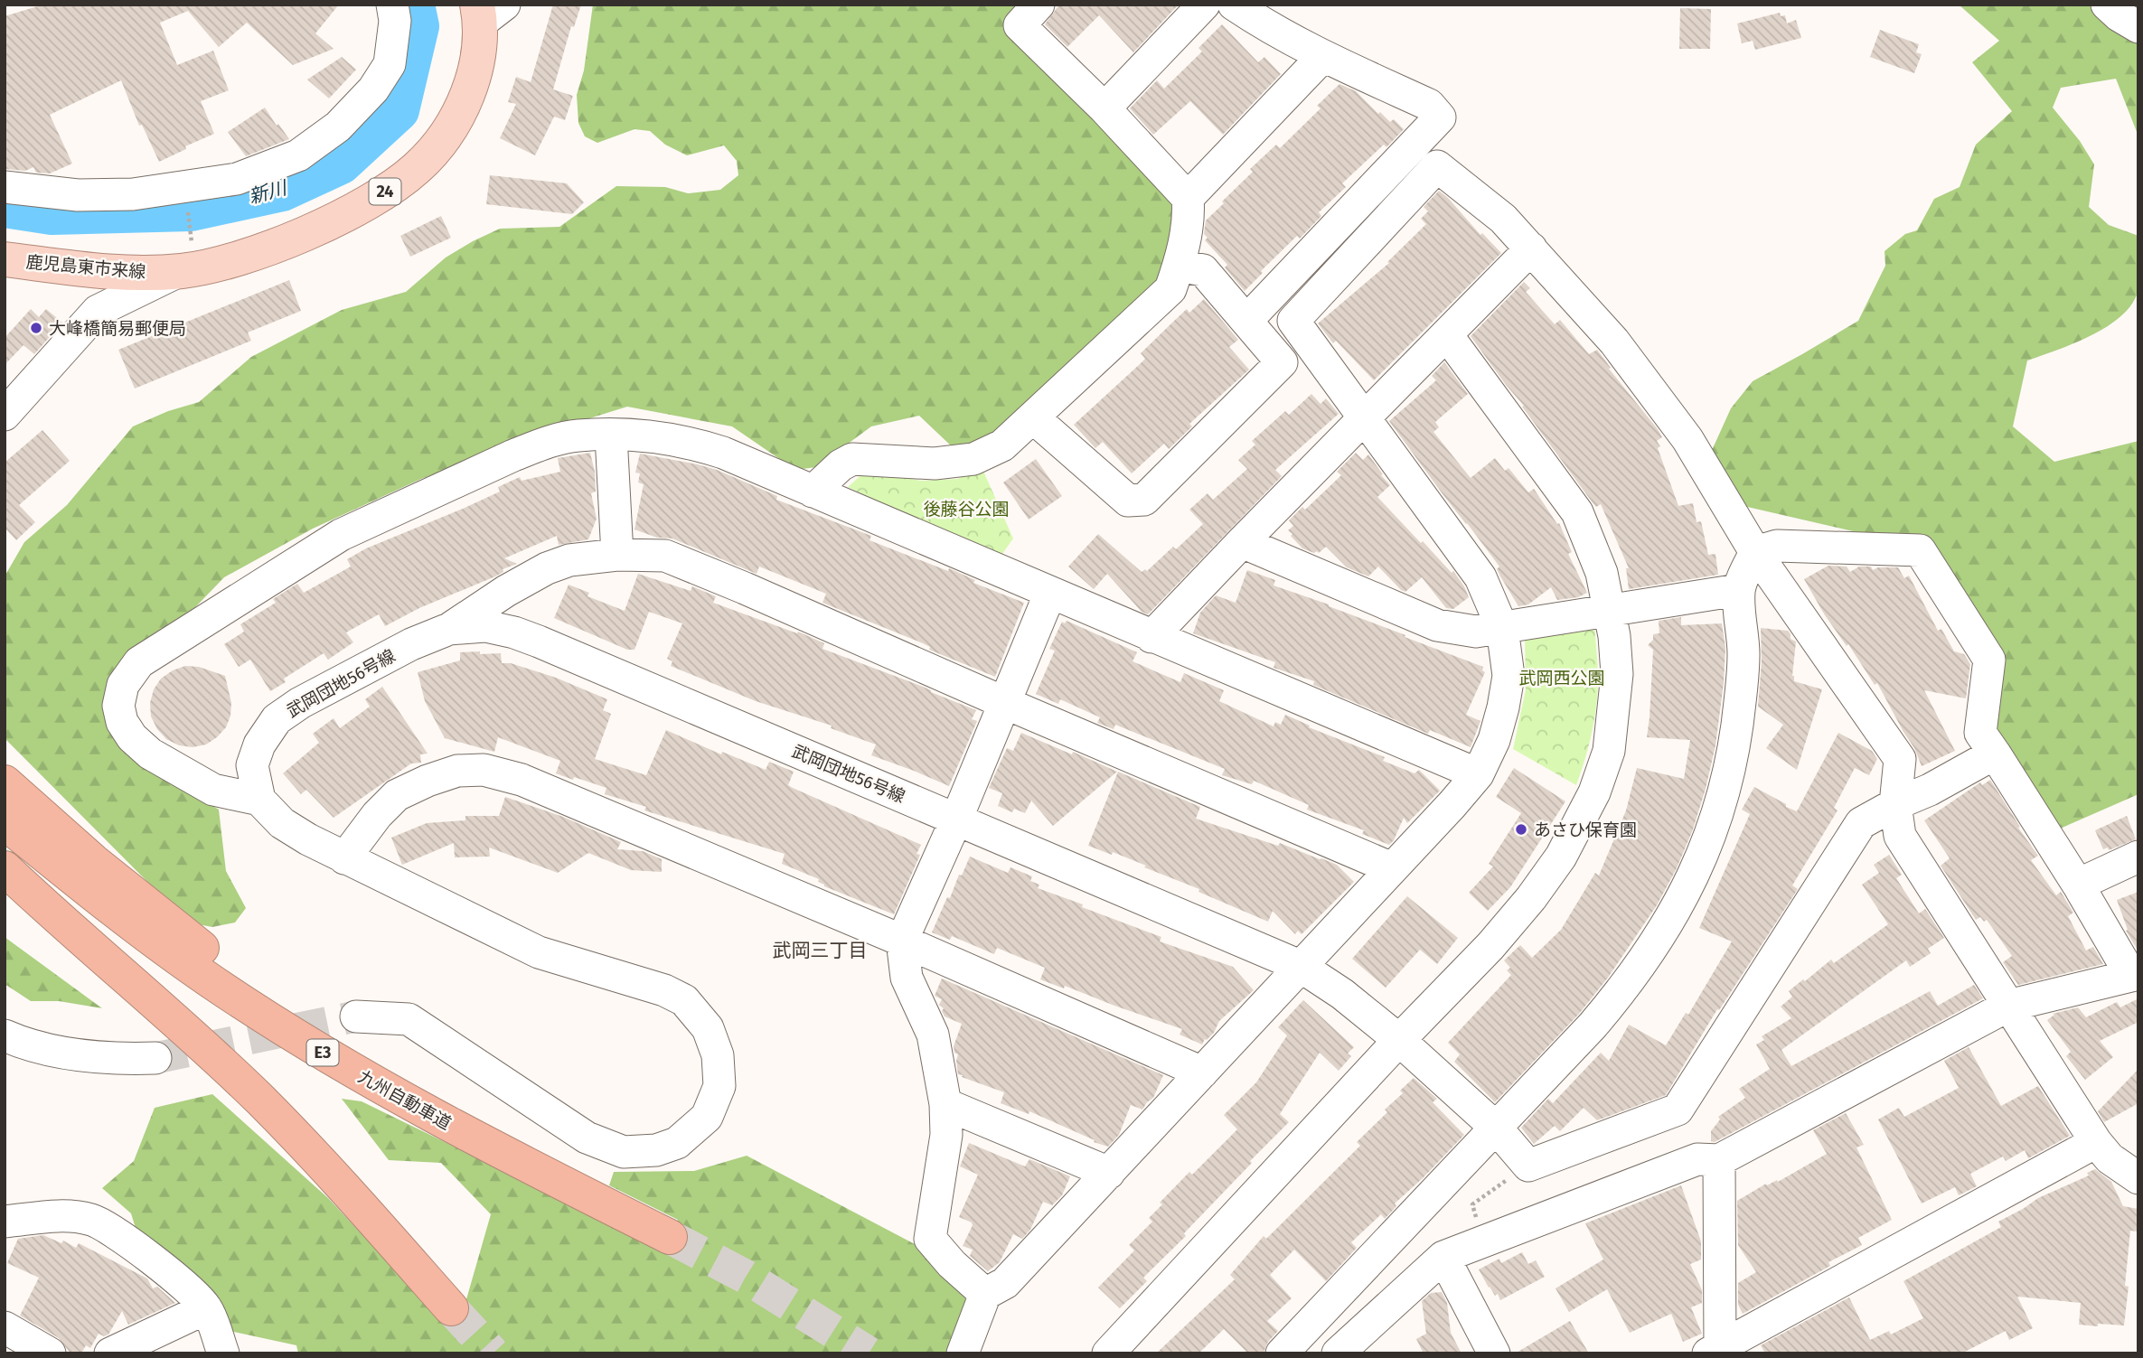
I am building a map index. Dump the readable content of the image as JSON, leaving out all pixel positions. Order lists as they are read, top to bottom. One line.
{"streets":{"highway":["E3","九州自動車道"],"main road":["24","鹿児島東市来線"],"street":["武岡団地56号線"]},"districts":["武岡三丁目"],"water":["新川"],"parks":["後藤谷公園","武岡西公園"],"places":["大峰橋簡易郵便局","あさひ保育園"]}
